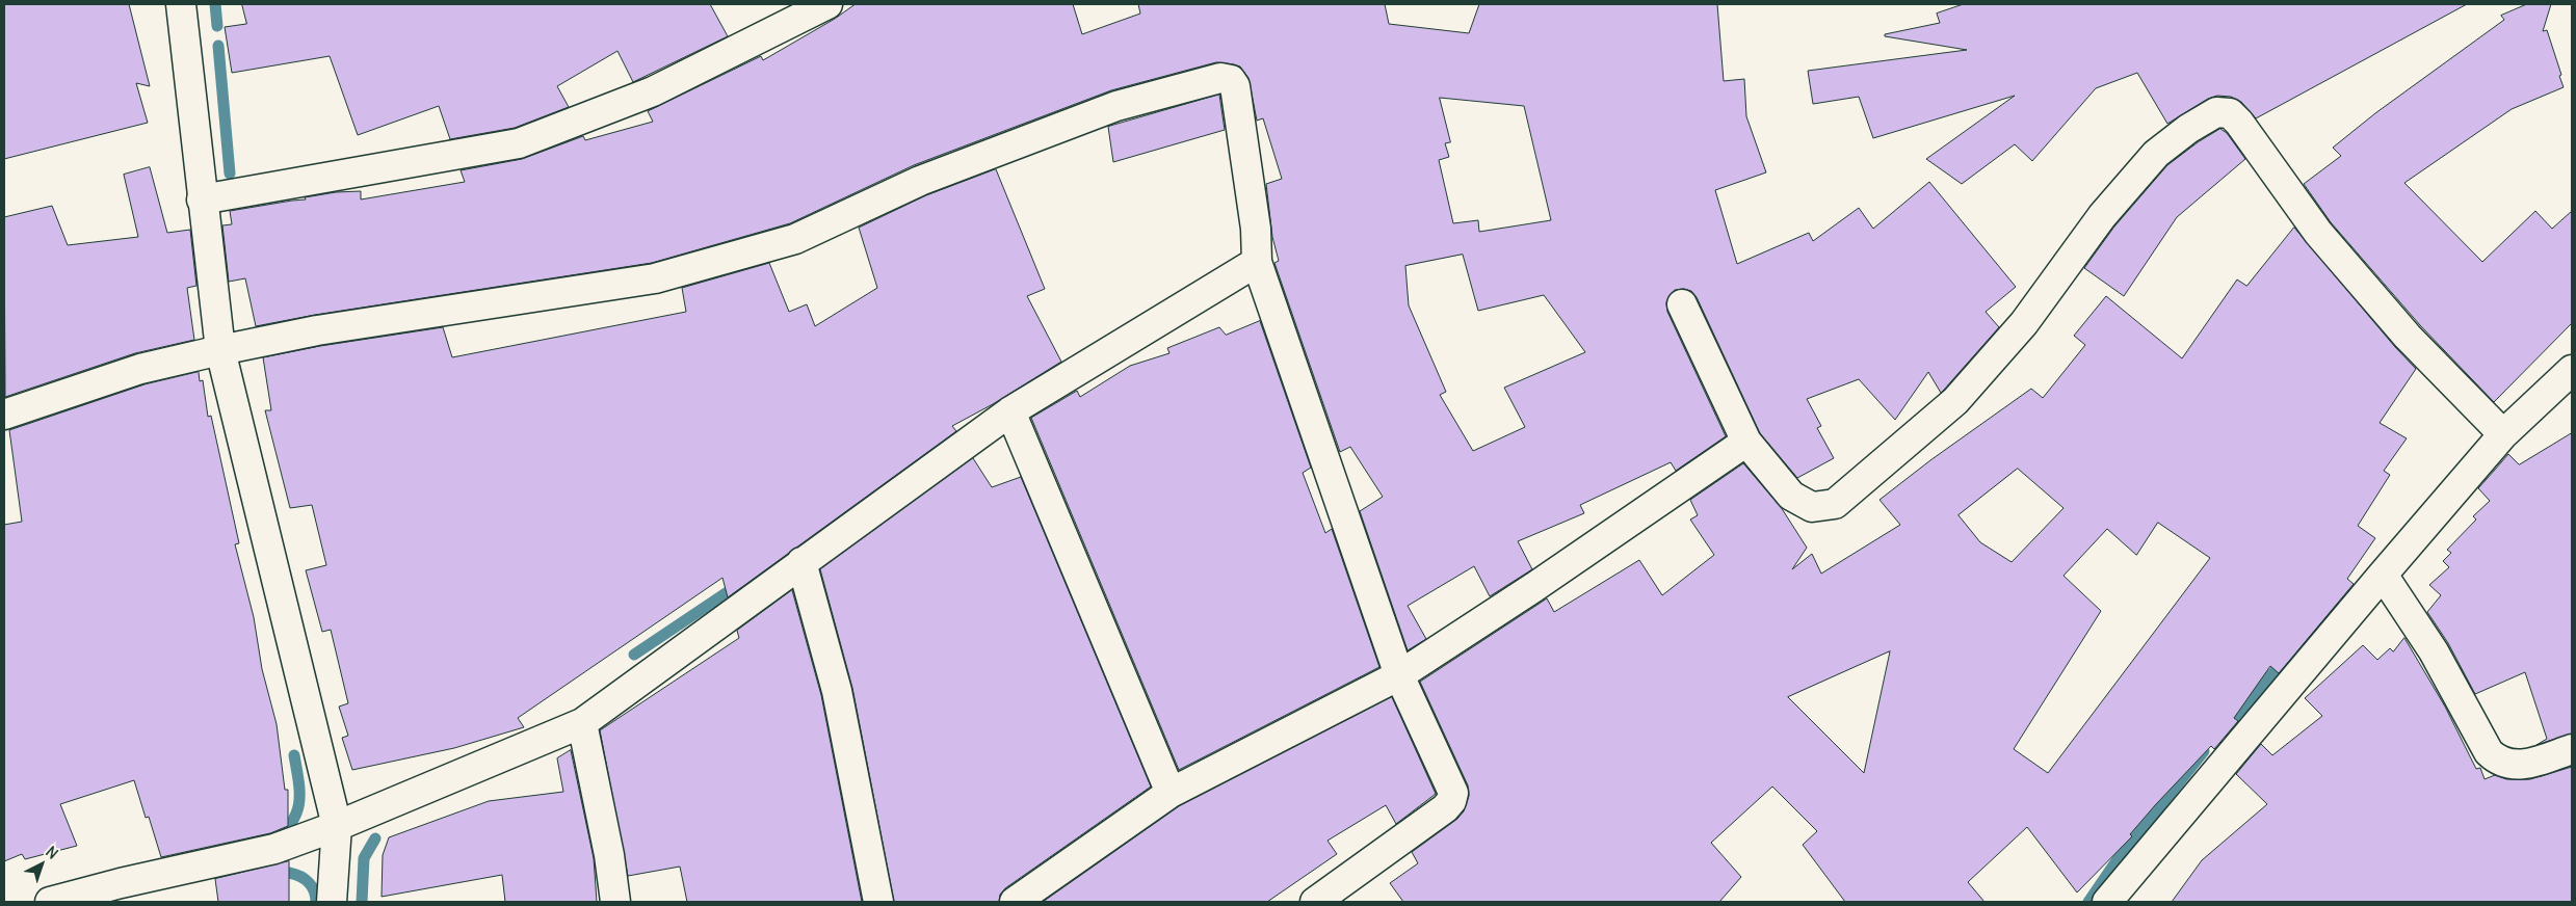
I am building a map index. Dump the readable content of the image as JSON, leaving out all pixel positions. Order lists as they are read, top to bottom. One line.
{"north":"top right"}
